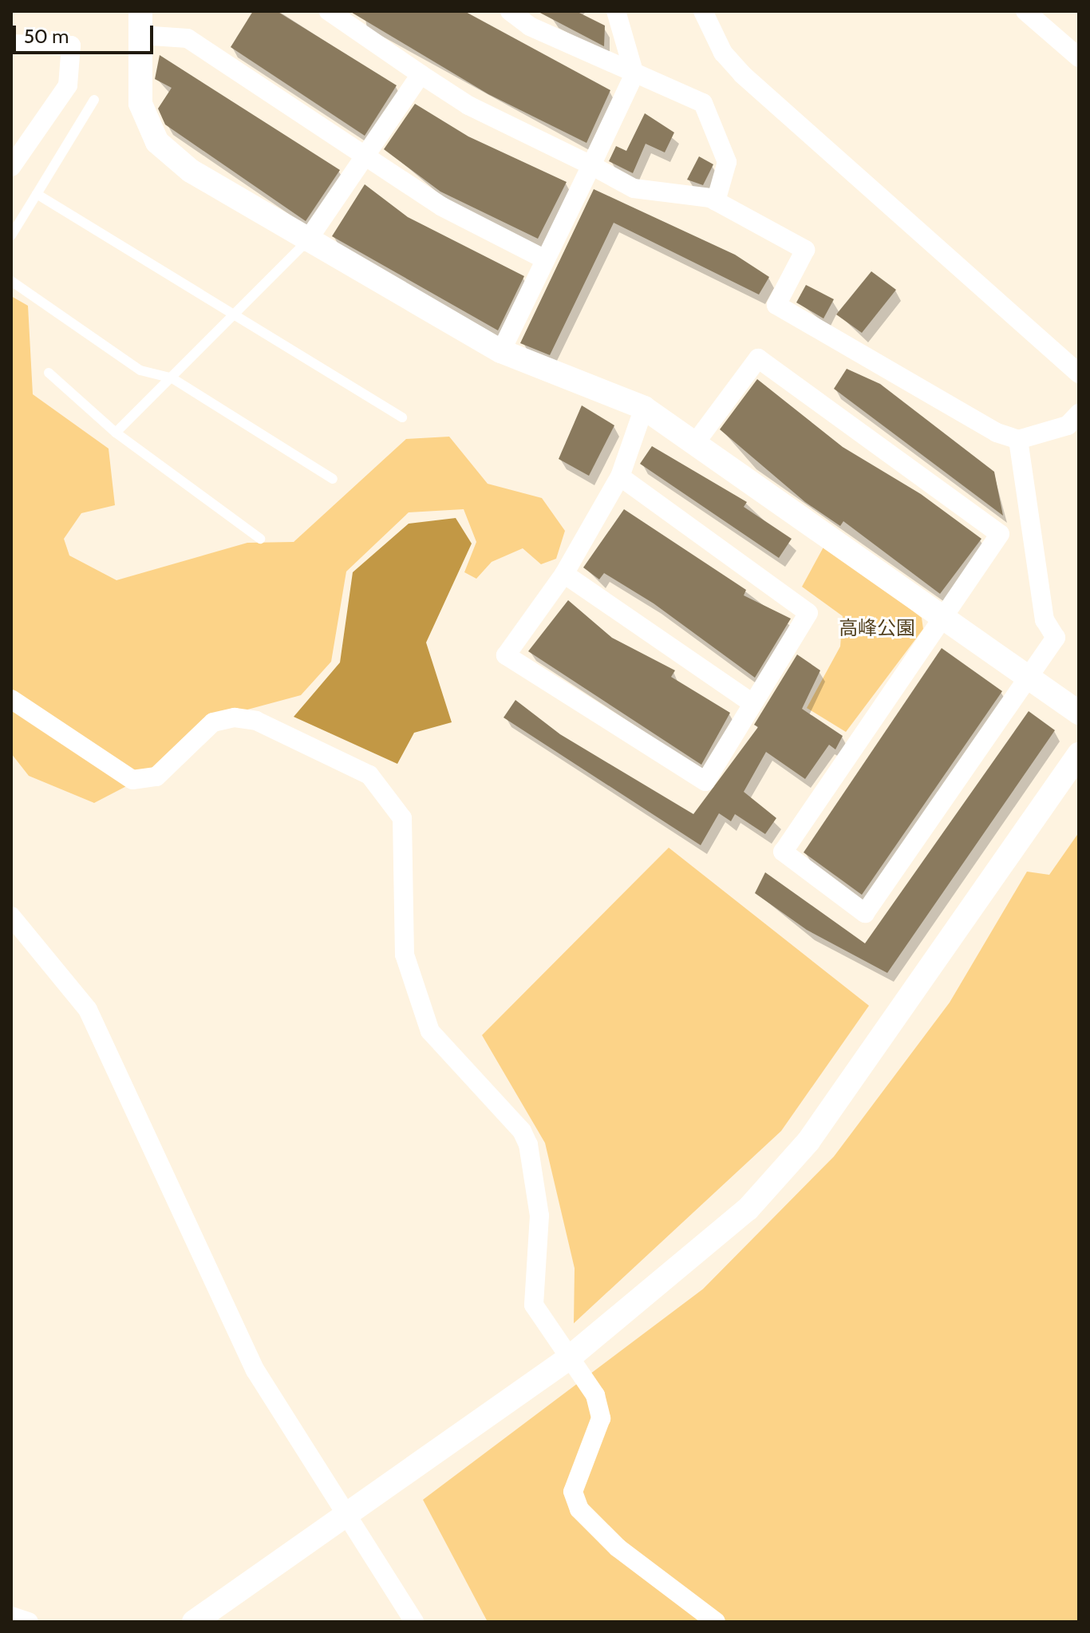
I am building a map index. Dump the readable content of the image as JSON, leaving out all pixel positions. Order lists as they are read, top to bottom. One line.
{"parks":["高峰公園"],"scale_bar":"50 m"}
